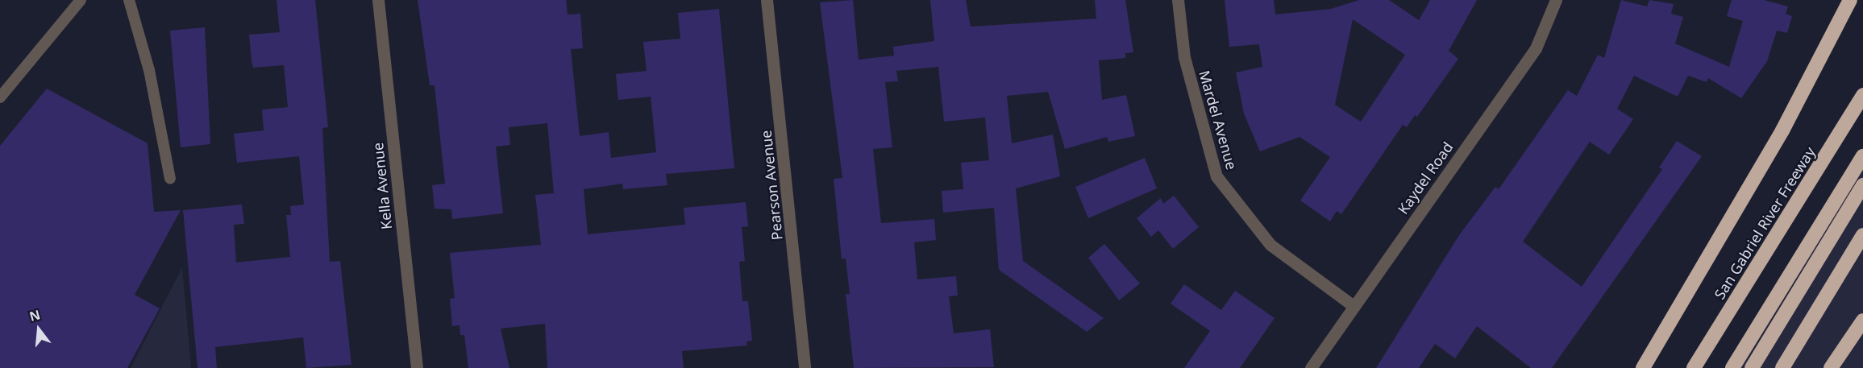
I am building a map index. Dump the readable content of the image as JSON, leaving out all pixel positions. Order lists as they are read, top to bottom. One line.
{"streets":{"highway":["San Gabriel River Freeway"],"street":["Mardel Avenue","Kaydel Road","Pearson Avenue","Kella Avenue"]},"crossings":[["Mardel Avenue","Kaydel Road"]],"north":"top"}
